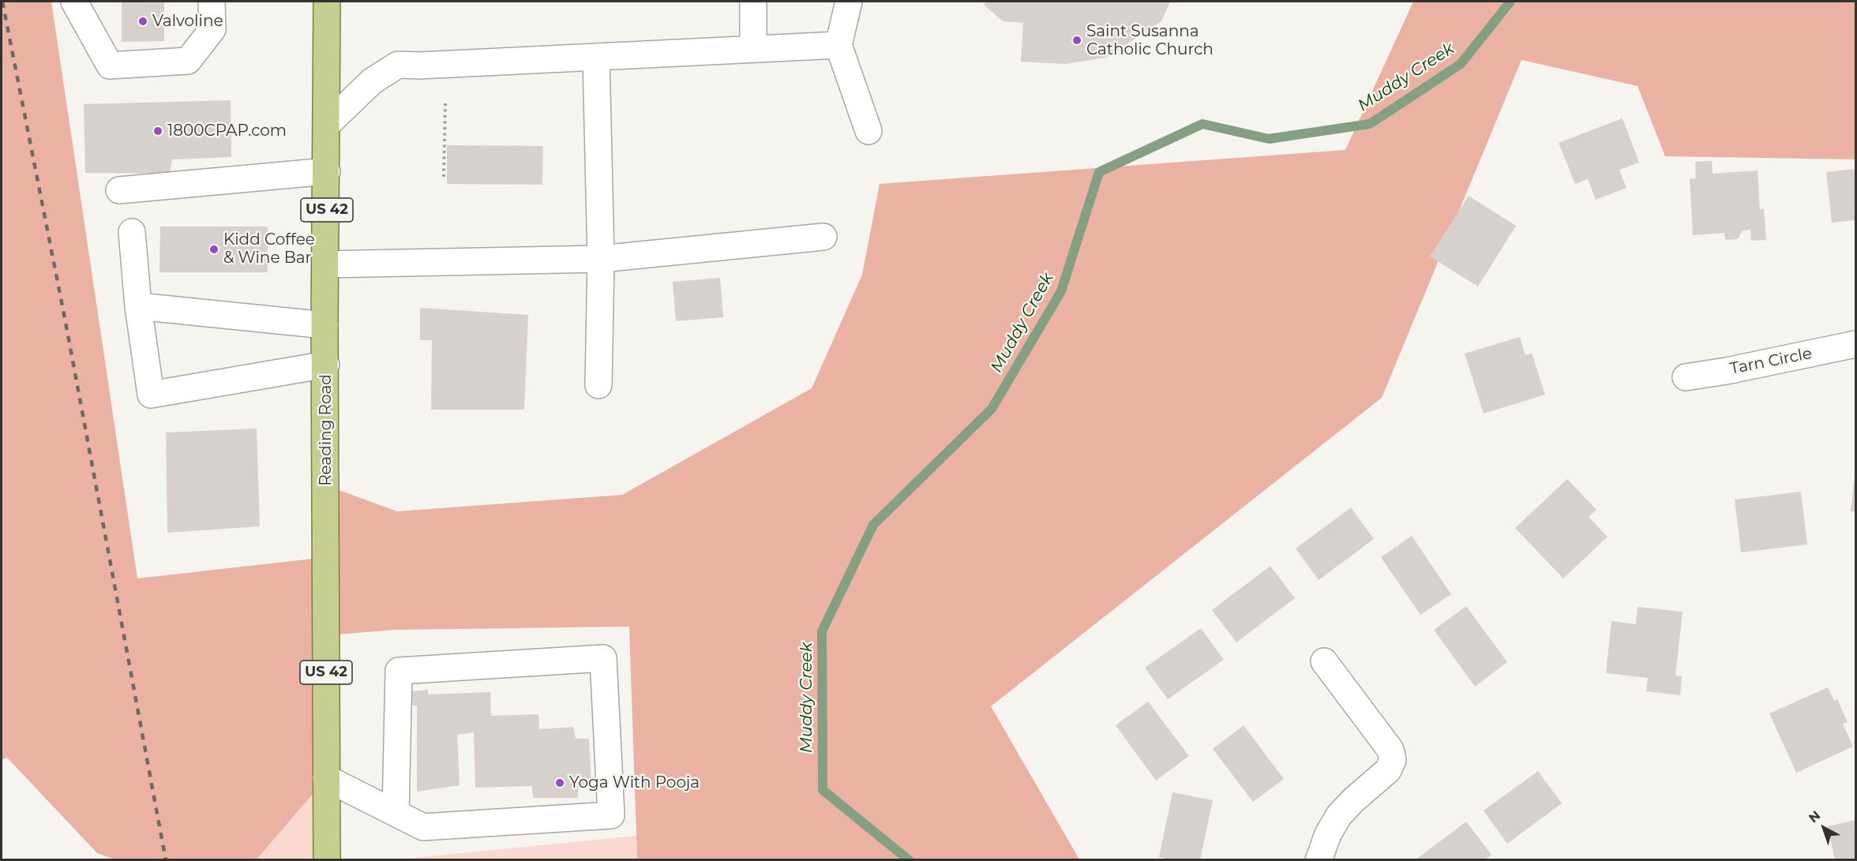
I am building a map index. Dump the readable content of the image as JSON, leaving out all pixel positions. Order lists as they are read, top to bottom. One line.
{"streets":{"main road":["US 42","Reading Road"],"street":["Tarn Circle"]},"water":["Muddy Creek"],"places":["Valvoline","Saint Susanna Catholic Church","1800CPAP.com","Kidd Coffee & Wine Bar","Yoga With Pooja"],"north":"top left"}
